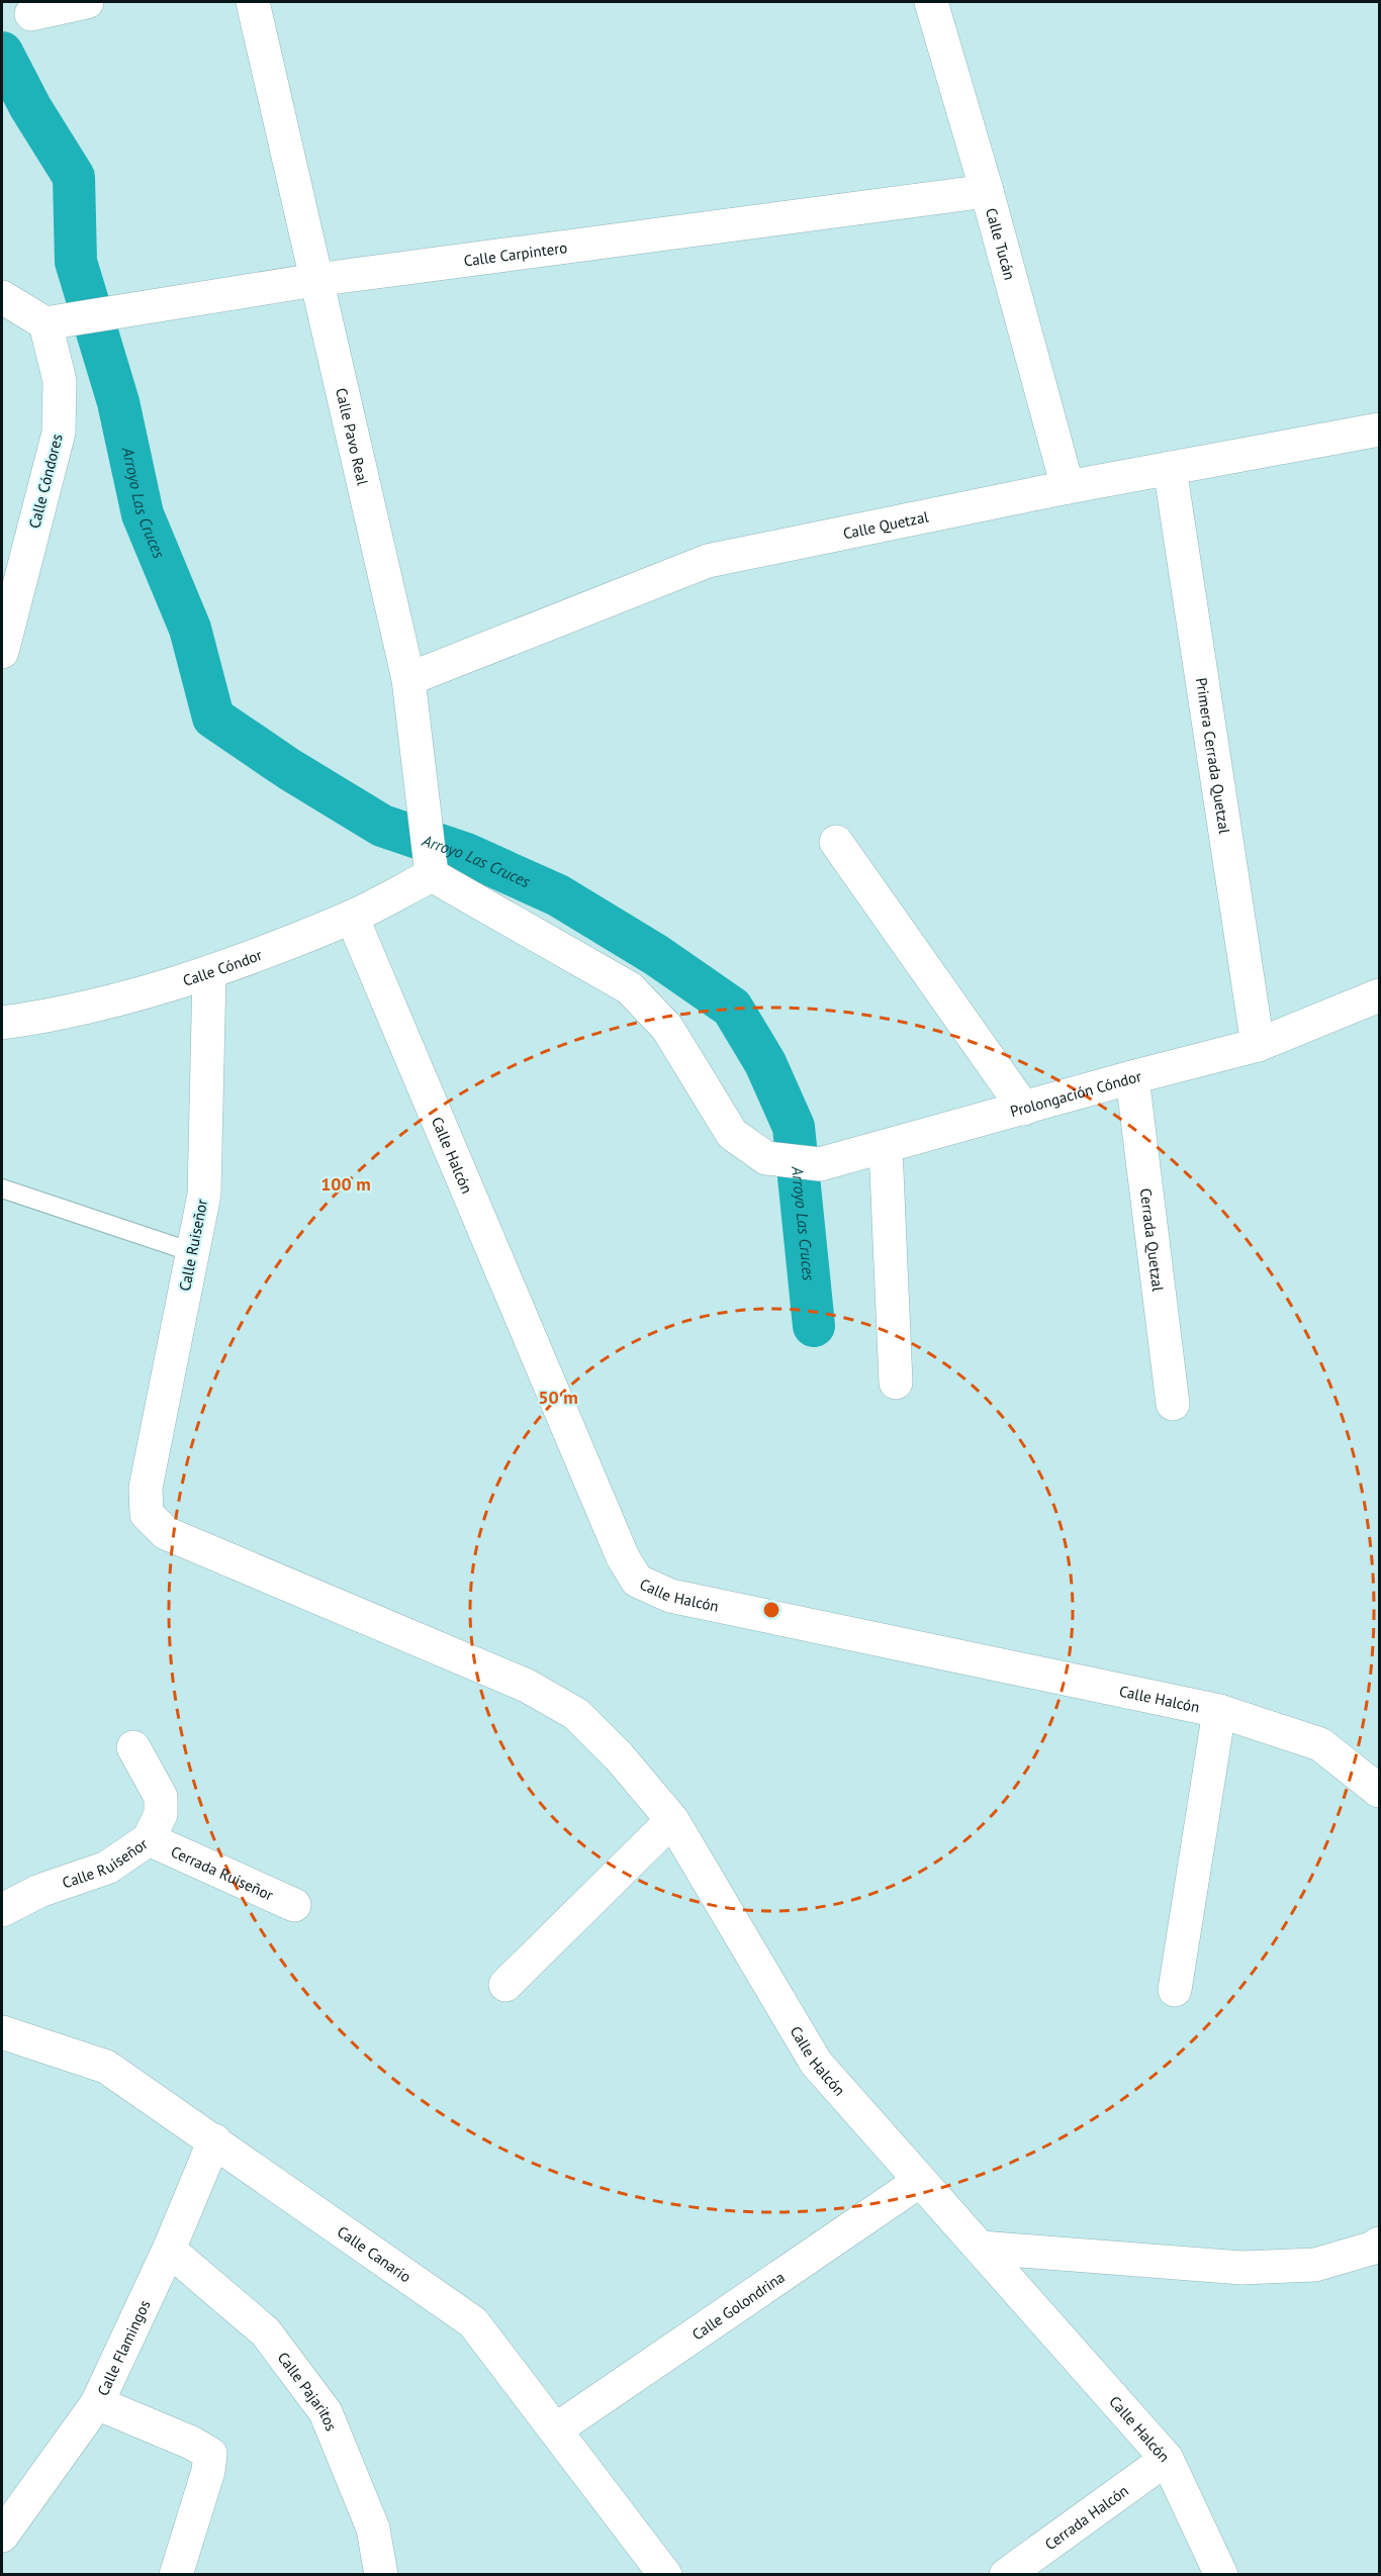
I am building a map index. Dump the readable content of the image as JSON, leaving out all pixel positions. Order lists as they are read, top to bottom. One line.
{"streets":{"street":["Calle Tucán","Calle Carpintero","Calle Pavo Real","Calle Cóndores","Calle Quetzal","Primera Cerrada Quetzal","Calle Cóndor","Prolongación Cóndor","Calle Halcón","Cerrada Quetzal","Calle Ruiseñor","Cerrada Ruiseñor","Calle Canario","Calle Golondrina","Calle Flamingos","Calle Pajaritos","Cerrada Halcón"]},"crossings":[["Calle Tucán","Calle Carpintero"],["Calle Tucán","Calle Quetzal"],["Calle Carpintero","Calle Pavo Real"],["Calle Carpintero","Calle Cóndores"],["Calle Pavo Real","Calle Quetzal"],["Calle Pavo Real","Calle Cóndor"],["Calle Pavo Real","Prolongación Cóndor"],["Calle Quetzal","Primera Cerrada Quetzal"],["Primera Cerrada Quetzal","Prolongación Cóndor"],["Calle Cóndor","Prolongación Cóndor"],["Calle Cóndor","Calle Halcón"],["Calle Cóndor","Calle Ruiseñor"],["Prolongación Cóndor","Cerrada Quetzal"],["Calle Halcón","Calle Ruiseñor"],["Calle Halcón","Calle Golondrina"],["Calle Halcón","Cerrada Halcón"],["Calle Ruiseñor","Cerrada Ruiseñor"],["Calle Canario","Calle Golondrina"],["Calle Canario","Calle Flamingos"],["Calle Flamingos","Calle Pajaritos"]],"water":["Arroyo Las Cruces"],"rings":["100 m","50 m"]}
